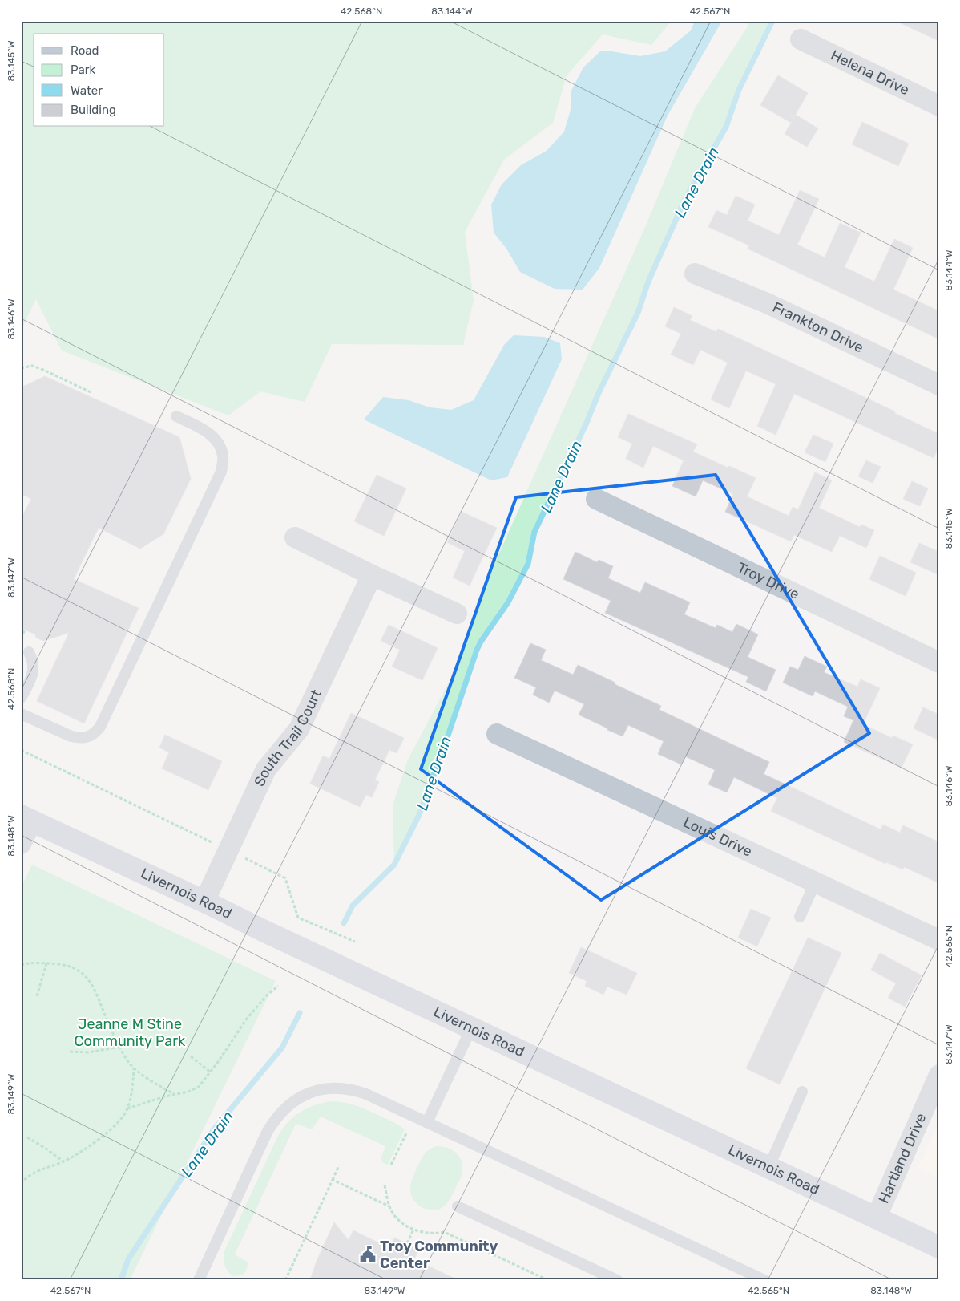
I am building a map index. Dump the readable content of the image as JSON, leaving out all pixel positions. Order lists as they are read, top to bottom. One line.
{"streets":{"main road":["Livernois Road"],"street":["Helena Drive","Frankton Drive","Troy Drive","South Trail Court","Louis Drive","Hartland Drive"]},"crossings":[["South Trail Court","Livernois Road"],["Livernois Road","Hartland Drive"]],"water":["Lane Drain"],"parks":["Jeanne M Stine Community Park"],"places":{"public building":["Troy Community Center"]},"legend":["Road","Park","Water","Building"],"coordinates":["42.568°N","83.144°W","42.567°N","83.145°W","83.146°W","83.147°W","83.148°W","42.565°N","83.149°W"]}
